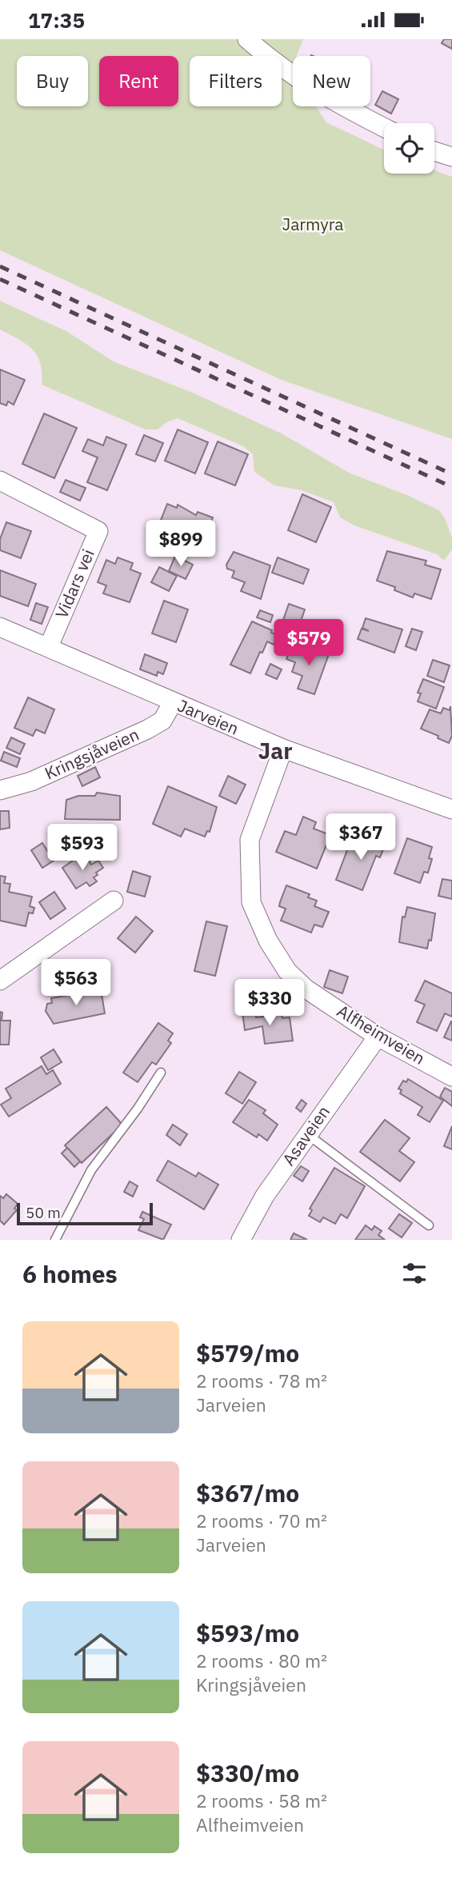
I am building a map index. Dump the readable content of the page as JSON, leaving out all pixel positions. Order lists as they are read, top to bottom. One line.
{"streets":{"street":["Vidars vei","Jarveien","Kringsjåveien","Alfheimveien","Asaveien"]},"crossings":[["Vidars vei","Jarveien"],["Jarveien","Kringsjåveien"],["Jarveien","Alfheimveien"],["Alfheimveien","Asaveien"]],"districts":["Jar"],"parks":["Jarmyra"],"scale_bar":"50 m","page":{"status":"17:35","chip":["Buy","Rent","Filters","New"],"price":["$899","$579","$367","$593","$563","$330"],"scale":"50 m","heading":"6 homes","list":[{"name":"$579/mo","note":"2 rooms · 78 m² · Jarveien"},{"name":"$367/mo","note":"2 rooms · 70 m² · Jarveien"},{"name":"$593/mo","note":"2 rooms · 80 m² · Kringsjåveien"},{"name":"$330/mo","note":"2 rooms · 58 m² · Alfheimveien"}]}}
